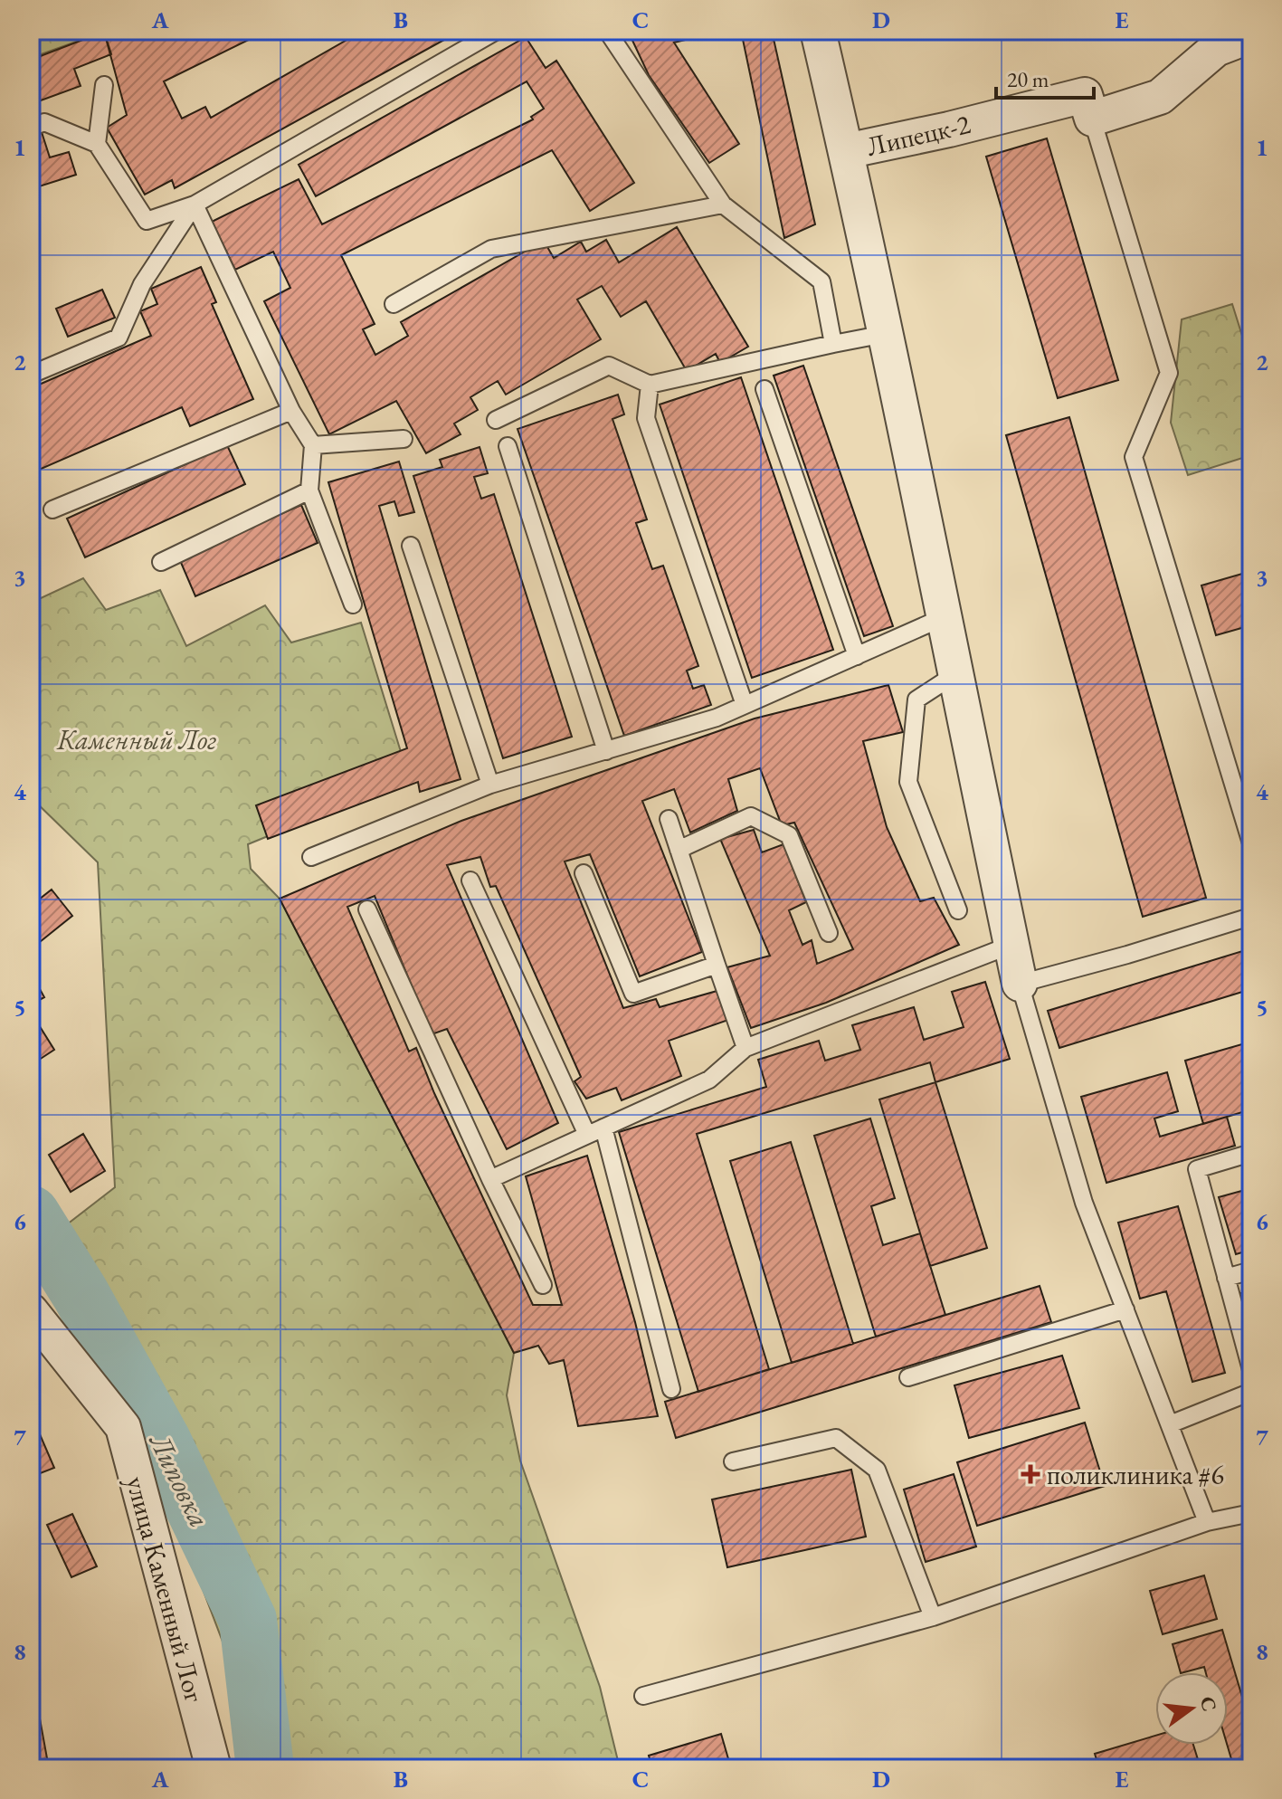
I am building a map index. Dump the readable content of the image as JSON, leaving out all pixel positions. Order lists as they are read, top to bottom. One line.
{"streets":{"street":["Липецк-2","улица Каменный Лог"]},"water":["Липовка"],"parks":["Каменный Лог"],"places":{"health":["поликлиника #6"]},"scale_bar":"20 m","north":"right","grid":{"columns":["A","B","C","D","E"],"rows":["1","2","3","4","5","6","7","8"]}}
